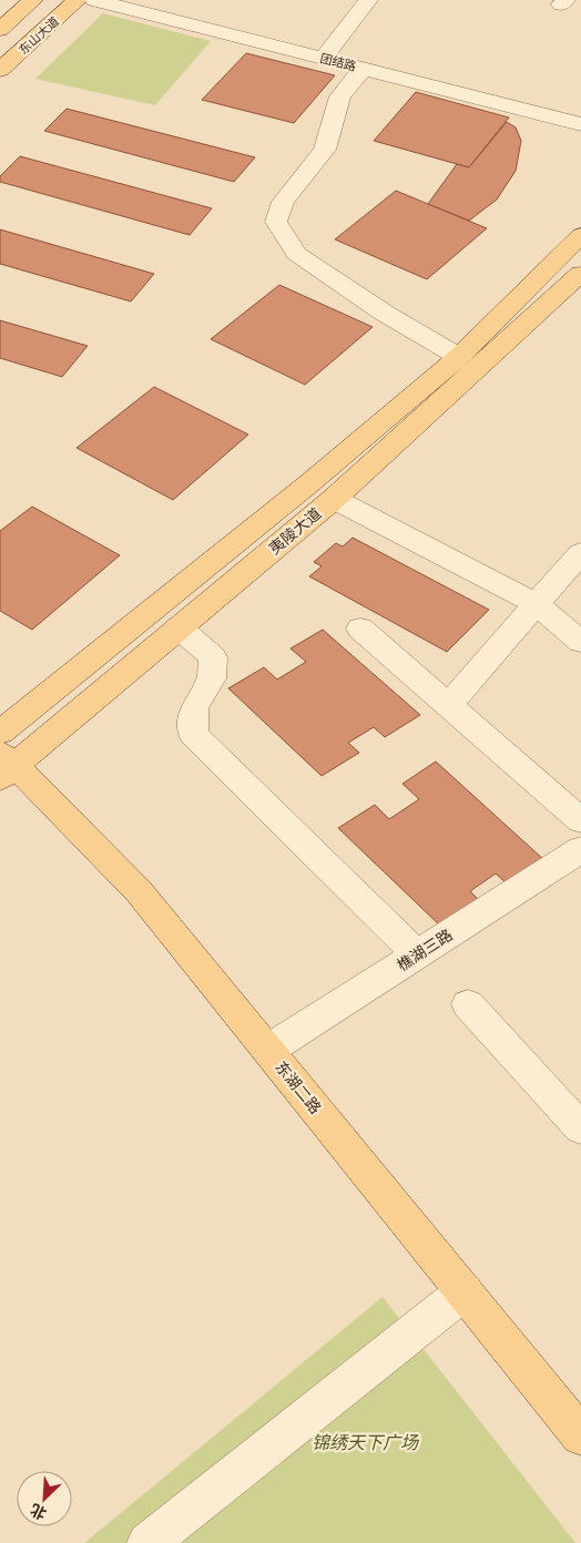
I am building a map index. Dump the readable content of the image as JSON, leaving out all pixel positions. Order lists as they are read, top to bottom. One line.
{"streets":{"main road":["东山大道","夷陵大道","东湖二路"],"street":["团结路","樵湖三路"]},"crossings":[["夷陵大道","东湖二路"],["樵湖三路","东湖二路"]],"parks":["锦绣天下广场"],"north":"bottom left"}
